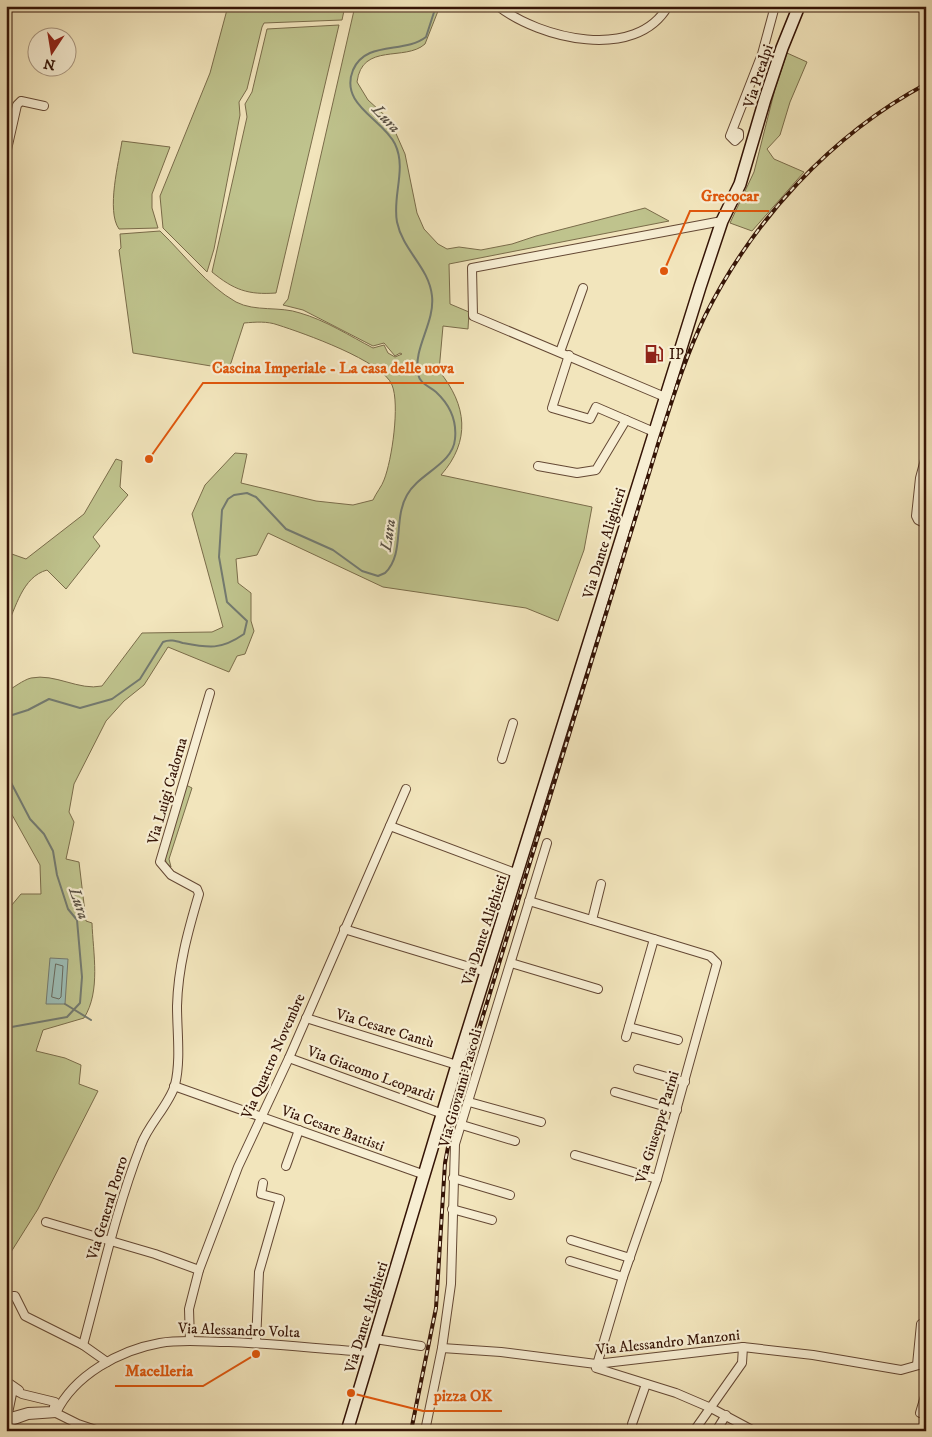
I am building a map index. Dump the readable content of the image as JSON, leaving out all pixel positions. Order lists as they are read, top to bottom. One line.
{"streets":{"street":["Via Prealpi","Via Dante Alighieri","Via Luigi Cadorna","Via Cesare Cantù","Via Quattro Novembre","Via Giacomo Leopardi","Via Giovanni Pascoli","Via Giuseppe Parini","Via Cesare Battisti","Via General Porro","Via Alessandro Volta","Via Alessandro Manzoni"]},"crossings":[["Via Dante Alighieri","Via Cesare Cantù"],["Via Dante Alighieri","Via Giacomo Leopardi"],["Via Dante Alighieri","Via Cesare Battisti"],["Via Dante Alighieri","Via Alessandro Volta"],["Via Luigi Cadorna","Via Cesare Battisti"],["Via Luigi Cadorna","Via General Porro"],["Via Cesare Cantù","Via Quattro Novembre"],["Via Quattro Novembre","Via Giacomo Leopardi"],["Via Quattro Novembre","Via Cesare Battisti"],["Via Quattro Novembre","Via Alessandro Volta"],["Via Giovanni Pascoli","Via Giuseppe Parini"],["Via Giovanni Pascoli","Via Alessandro Manzoni"],["Via Giuseppe Parini","Via Alessandro Manzoni"],["Via Cesare Battisti","Via General Porro"]],"water":["Lura"],"places":{"other":["Grecocar","Cascina Imperiale - La casa delle uova","Macelleria","pizza OK"],"fuel station":["IP"]},"north":"bottom"}
